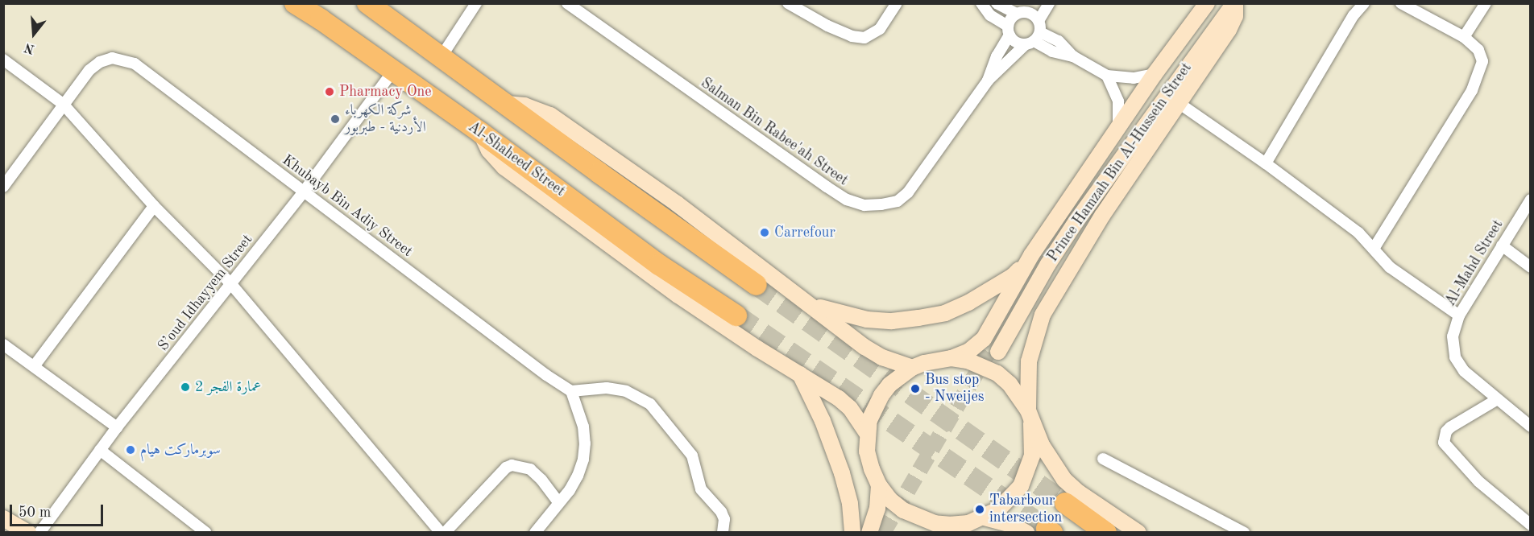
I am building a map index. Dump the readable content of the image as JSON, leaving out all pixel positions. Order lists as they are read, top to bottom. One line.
{"streets":{"highway":["Al-Shaheed Street"],"street":["Salman Bin Rabee'ah Street","Prince Hamzah Bin Al-Hussein Street","Khubayb Bin Adiy Street","Al-Mahd Street","S’oud Idhayyem Street"]},"crossings":[["Al-Shaheed Street","S’oud Idhayyem Street"],["Khubayb Bin Adiy Street","S’oud Idhayyem Street"]],"places":["Pharmacy One","شركة الكهرباء الأردنية - طبربور","Carrefour","عمارة الفجر 2","Bus stop - Nweijes","سوبرماركت هيام","Tabarbour intersection"],"scale_bar":"50 m","north":"bottom"}
